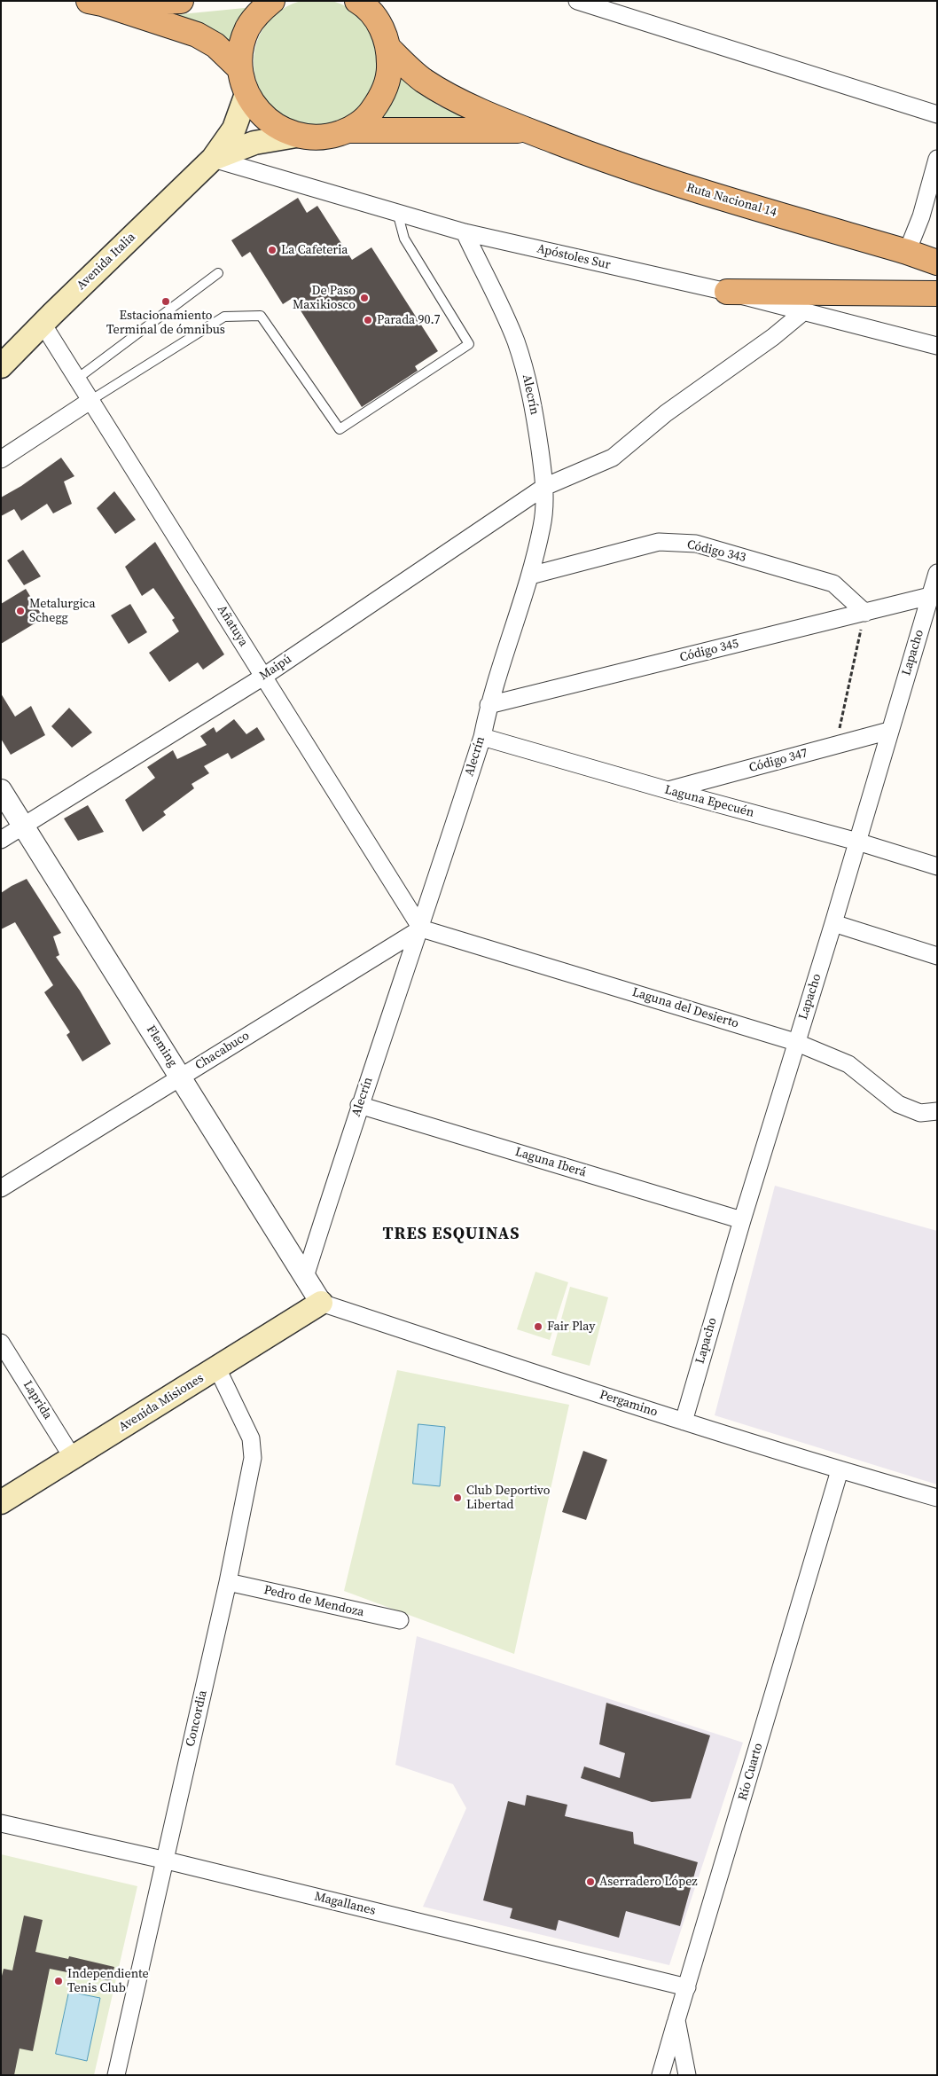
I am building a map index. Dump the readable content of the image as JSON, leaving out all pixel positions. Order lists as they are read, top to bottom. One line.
{"streets":{"highway":["Ruta Nacional 14"],"main road":["Avenida Italia","Avenida Misiones"],"street":["Apóstoles Sur","Alecrín","Código 343","Añatuya","Código 345","Lapacho","Maipú","Código 347","Laguna Epecuén","Laguna del Desierto","Fleming","Chacabuco","Laguna Iberá","Laprida","Pergamino","Pedro de Mendoza","Concordia","Río Cuarto","Magallanes"]},"crossings":[["Ruta Nacional 14","Avenida Italia"],["Apóstoles Sur","Avenida Italia"],["Apóstoles Sur","Alecrín"],["Apóstoles Sur","Maipú"],["Avenida Italia","Añatuya"],["Alecrín","Código 343"],["Alecrín","Añatuya"],["Alecrín","Código 345"],["Alecrín","Maipú"],["Alecrín","Laguna Epecuén"],["Alecrín","Laguna del Desierto"],["Alecrín","Fleming"],["Alecrín","Chacabuco"],["Alecrín","Laguna Iberá"],["Código 343","Código 345"],["Añatuya","Maipú"],["Añatuya","Laguna del Desierto"],["Añatuya","Chacabuco"],["Código 345","Lapacho"],["Lapacho","Código 347"],["Lapacho","Laguna Epecuén"],["Lapacho","Laguna del Desierto"],["Lapacho","Laguna Iberá"],["Lapacho","Pergamino"],["Maipú","Fleming"],["Código 347","Laguna Epecuén"],["Laguna del Desierto","Chacabuco"],["Fleming","Chacabuco"],["Fleming","Avenida Misiones"],["Fleming","Pergamino"],["Laprida","Avenida Misiones"],["Avenida Misiones","Pergamino"],["Avenida Misiones","Concordia"],["Pergamino","Río Cuarto"],["Pedro de Mendoza","Concordia"],["Concordia","Magallanes"],["Río Cuarto","Magallanes"]],"districts":["TRES ESQUINAS"],"places":["La Cafeteria","De Paso Maxikiosco","Estacionamiento Terminal de ómnibus","Parada 90.7","Metalurgica Schegg","Fair Play","Club Deportivo Libertad","Aserradero López","Independiente Tenis Club"]}
